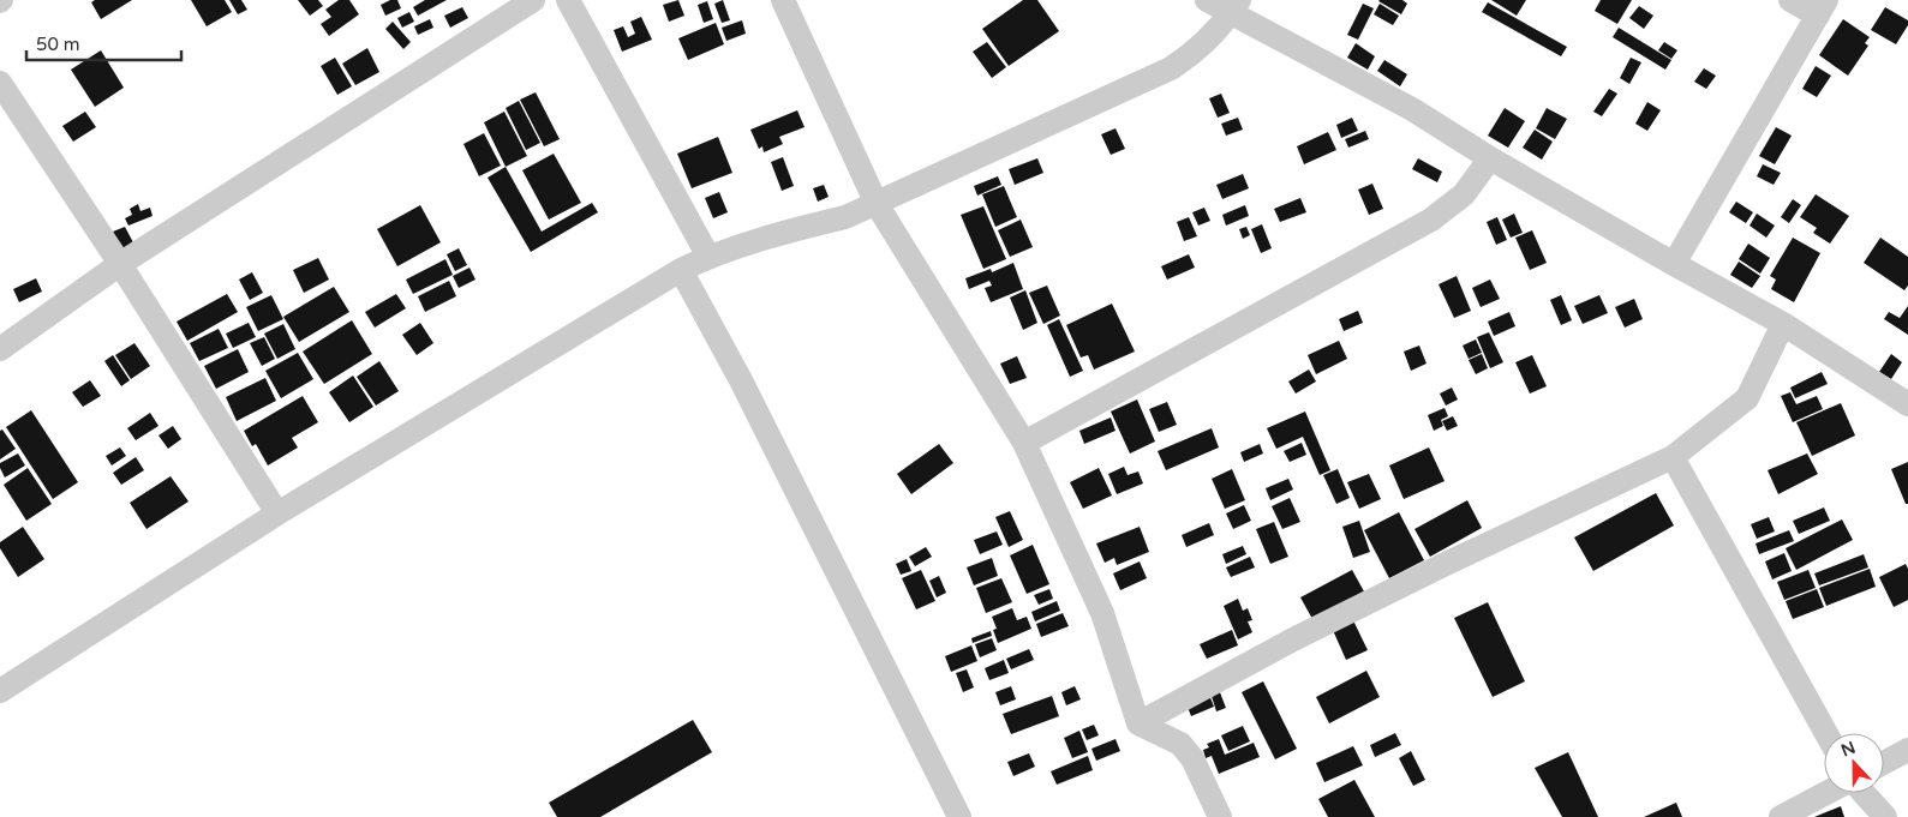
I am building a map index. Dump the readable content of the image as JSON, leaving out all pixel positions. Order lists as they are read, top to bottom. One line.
{"scale_bar":"50 m","north":"top"}
